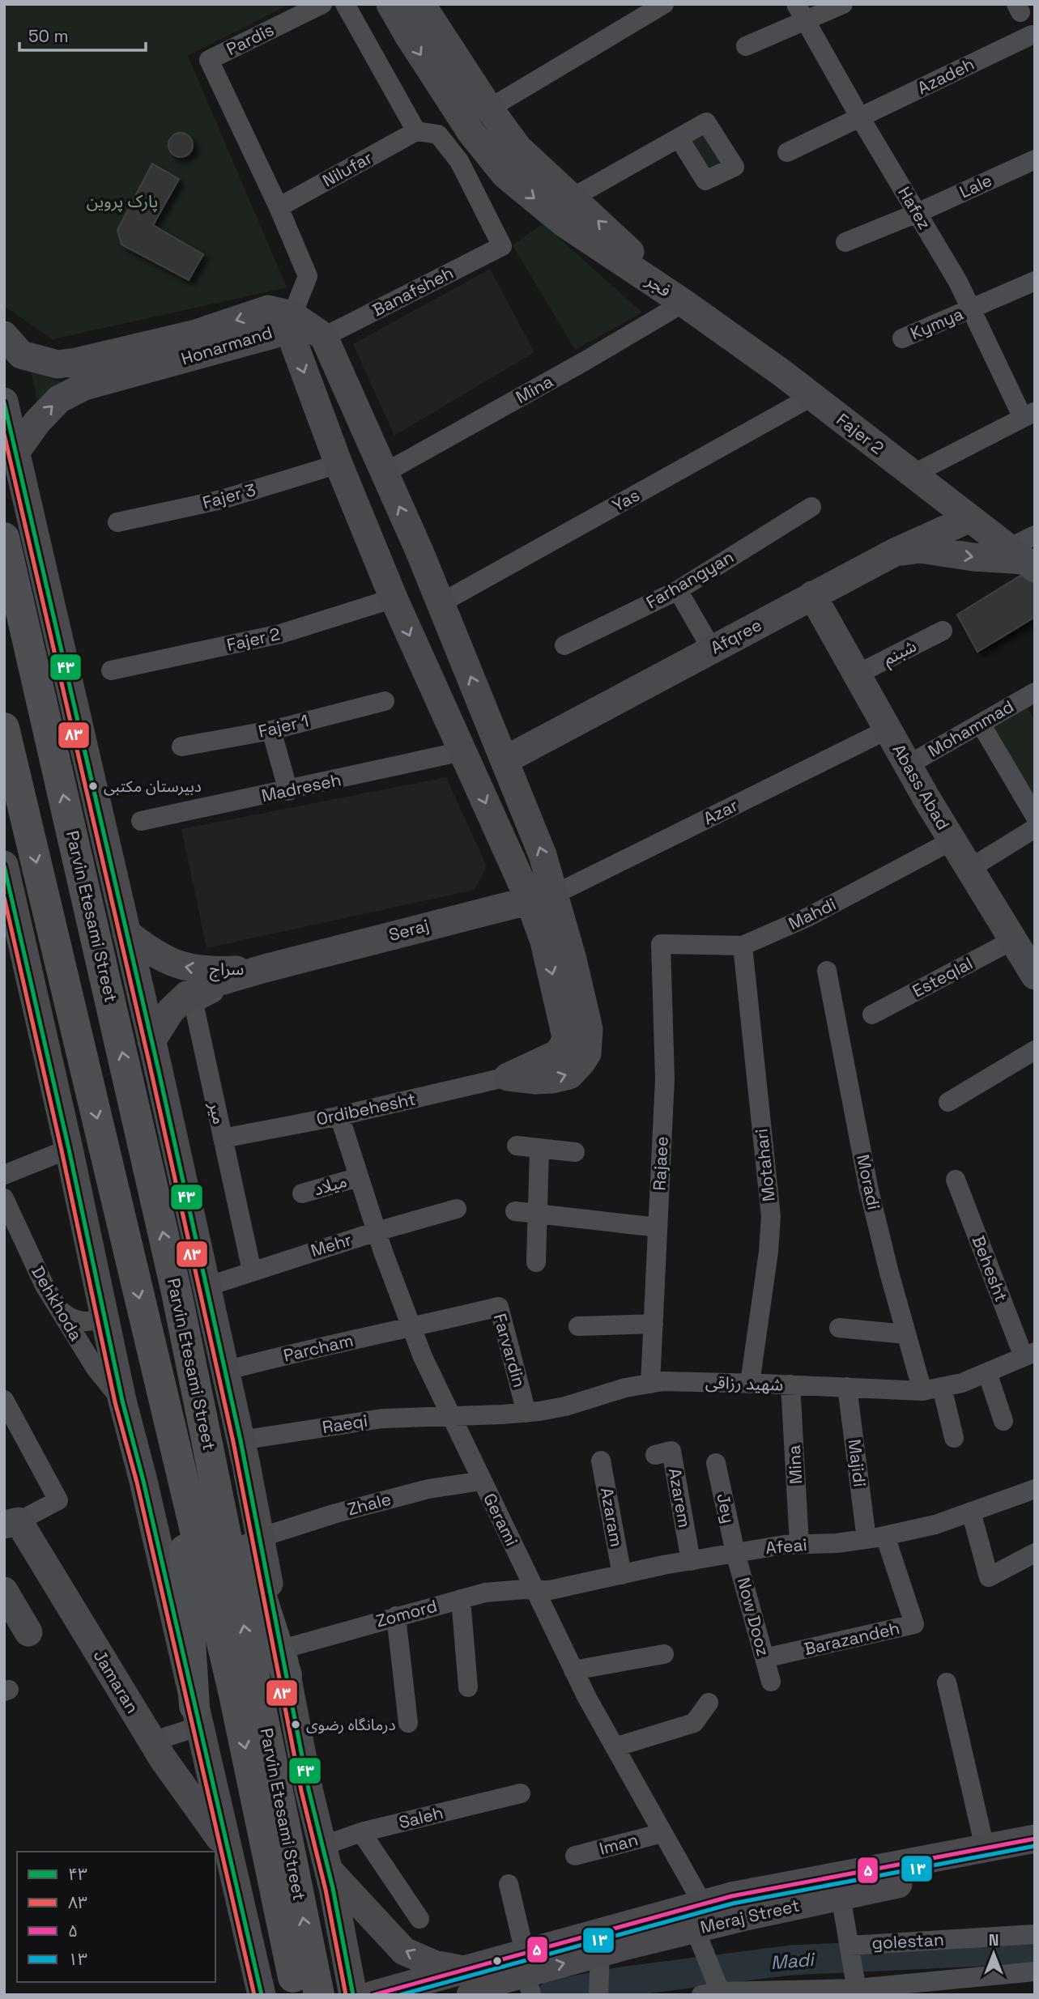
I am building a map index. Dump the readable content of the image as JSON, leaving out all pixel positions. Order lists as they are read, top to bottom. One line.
{"streets":{"main road":["Parvin Etesami Street"],"street":["Pardis","Azadeh","Nilufar","Lale","Hafez","فجر","Banafsheh","Kymya","Honarmand","Mina","Fajer 2","Fajer 3","Yas","Farhangyan","Afqree","شبنم","Fajer 1","Mohammad","Abass Abad","Madreseh","Azar","Mahdi","Seraj","سراج","Esteqlal","Ordibehesht","میر","Rajaee","Motahari","Moradi","میلاد","Mehr","Behesht","Dehkhoda","Parcham","Farvardin","شهید رزاقی","Raeqi","Majidi","Azarem","Zhale","Jey","Azaram","Gerami","Afeai","Zomord","Now Dooz","Barazandeh","Jamaran","Saleh","Iman","Meraj Street","golestan"]},"crossings":[["Pardis","Nilufar"],["Azadeh","Hafez"],["Nilufar","Banafsheh"],["Lale","Hafez"],["Hafez","Kymya"],["فجر","Mina"],["فجر","Fajer 2"],["Mina","Fajer 2"],["Mina","شهید رزاقی"],["Mina","Afeai"],["Fajer 2","Yas"],["Fajer 2","Afqree"],["Afqree","Abass Abad"],["شبنم","Abass Abad"],["Mohammad","Abass Abad"],["Abass Abad","Azar"],["Abass Abad","Mahdi"],["Abass Abad","Esteqlal"],["Azar","Seraj"],["Mahdi","Rajaee"],["Mahdi","Motahari"],["Seraj","سراج"],["سراج","میر"],["Ordibehesht","میر"],["Ordibehesht","Gerami"],["میر","Mehr"],["Rajaee","شهید رزاقی"],["Motahari","شهید رزاقی"],["Moradi","شهید رزاقی"],["میلاد","Gerami"],["Mehr","Gerami"],["Behesht","شهید رزاقی"],["Parcham","Farvardin"],["Parcham","Gerami"],["Farvardin","شهید رزاقی"],["Farvardin","Gerami"],["شهید رزاقی","Raeqi"],["شهید رزاقی","Majidi"],["شهید رزاقی","Gerami"],["Raeqi","Gerami"],["Majidi","Afeai"],["Majidi","Barazandeh"],["Azarem","Afeai"],["Zhale","Gerami"],["Jey","Afeai"],["Jey","Now Dooz"],["Azaram","Afeai"],["Gerami","Afeai"],["Gerami","Zomord"],["Gerami","Iman"],["Gerami","Meraj Street"],["Afeai","Zomord"],["Afeai","Now Dooz"],["Afeai","Barazandeh"],["Now Dooz","Barazandeh"]],"one_way":["سراج"],"water":["Madi"],"parks":["پارک پروین"],"places":["دبیرستان مکتبی","درمانگاه رضوی"],"lines":["transit line ۴۳","transit line ۸۳","transit line ۵","transit line ۱۳"],"legend":["۴۳","۸۳","۵","۱۳"],"scale_bar":"50 m","north":"top"}
